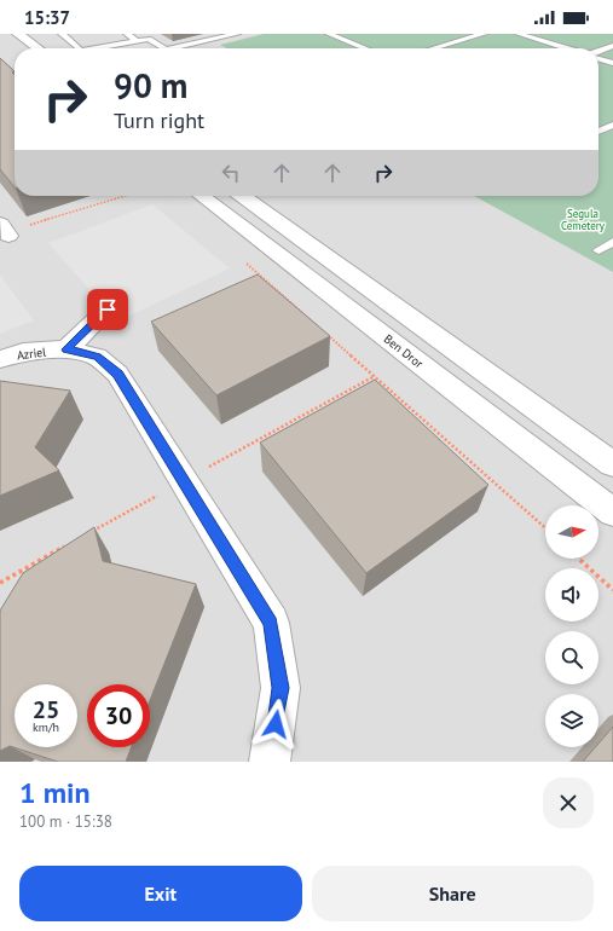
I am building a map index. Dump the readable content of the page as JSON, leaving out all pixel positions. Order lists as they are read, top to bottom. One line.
{"streets":{"street":["Ben Dror","Azriel"]},"parks":["Segula Cemetery"],"north":"right","page":{"status":"15:37","turn":["90 m","Turn right"],"speed":"25 km/h","limit":"30","heading":["1 min","100 m · 15:38"],"buttons":["Exit","Share"]}}
